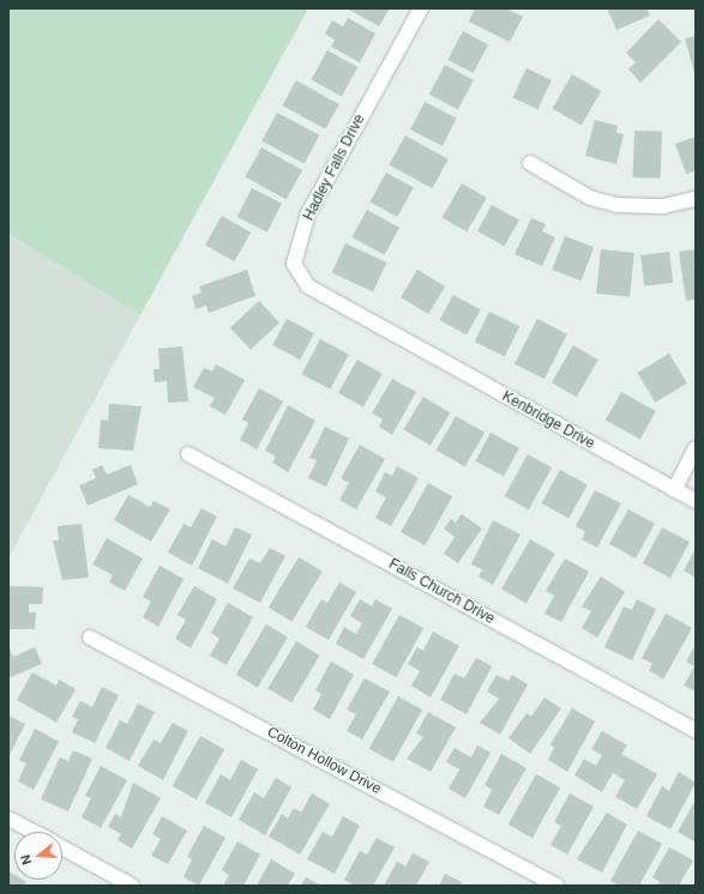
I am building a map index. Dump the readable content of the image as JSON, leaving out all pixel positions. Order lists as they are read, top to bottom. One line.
{"streets":{"street":["Hadley Falls Drive","Kenbridge Drive","Falls Church Drive","Colton Hollow Drive"]},"crossings":[["Hadley Falls Drive","Kenbridge Drive"]],"north":"left"}
